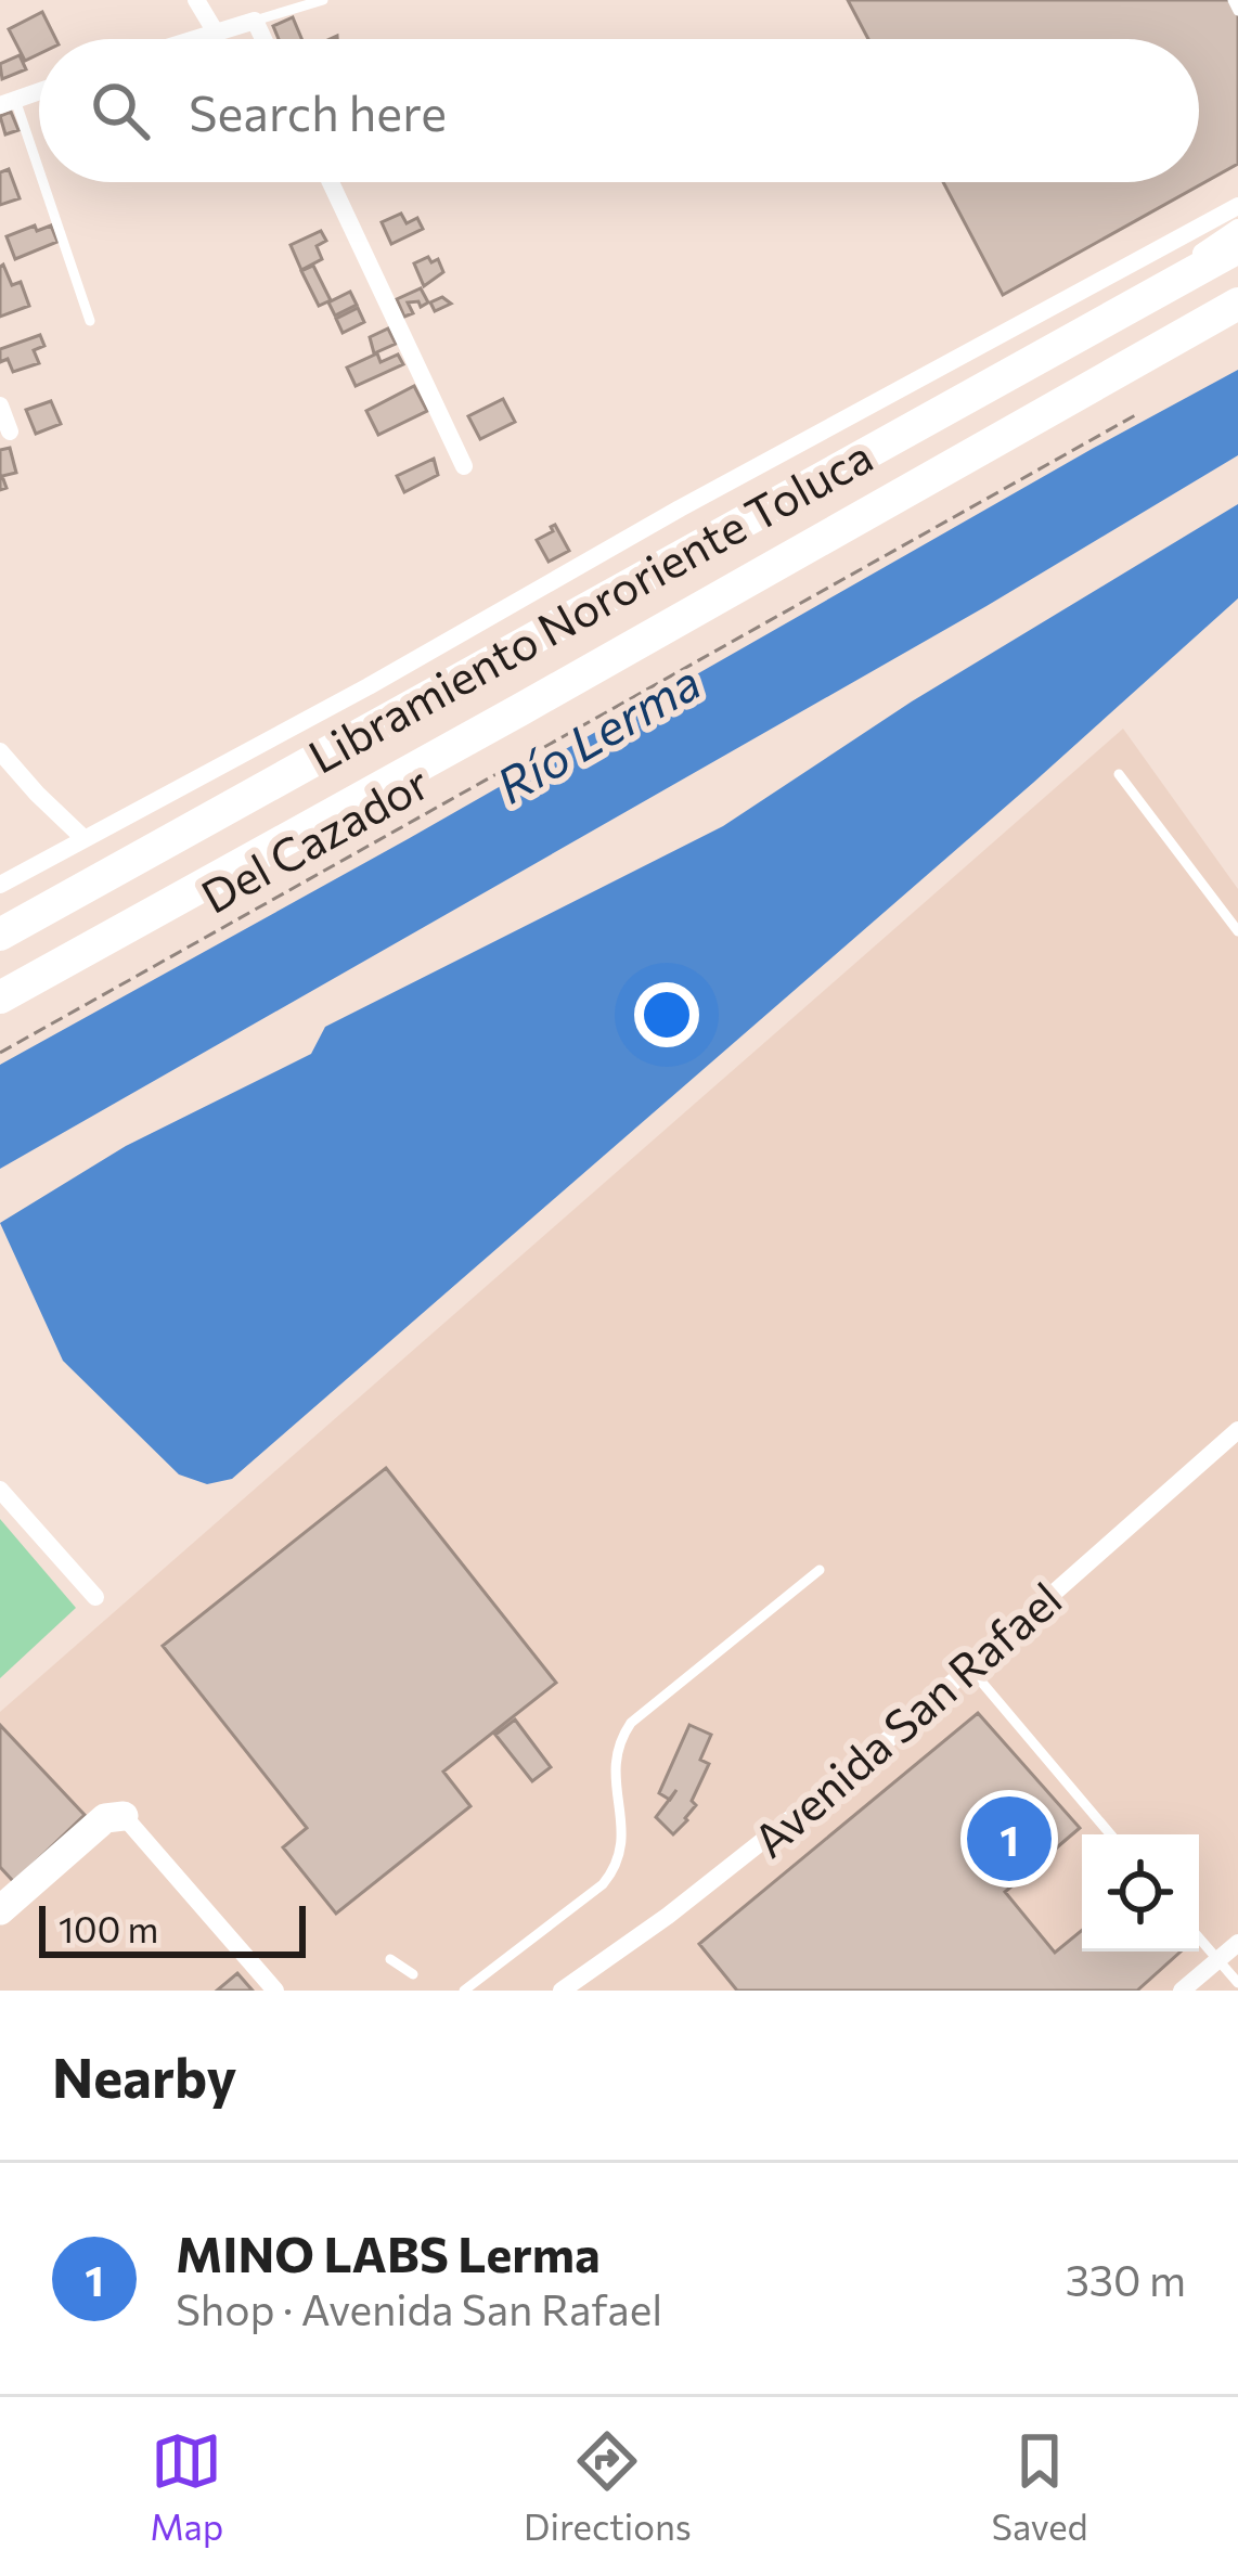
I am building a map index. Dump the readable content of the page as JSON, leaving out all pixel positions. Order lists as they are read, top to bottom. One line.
{"streets":{"highway":["Libramiento Nororiente Toluca"],"street":["Avenida San Rafael"],"path":["Del Cazador"]},"water":["Río Lerma"],"scale_bar":"100 m","page":{"search":"Search here","pins":"1","scale":"100 m","heading":"Nearby","list":[{"mark":"1","name":"MINO LABS Lerma","note":"Shop · Avenida San Rafael","value":"330 m"}],"nav":["Map","Directions","Saved"]}}
